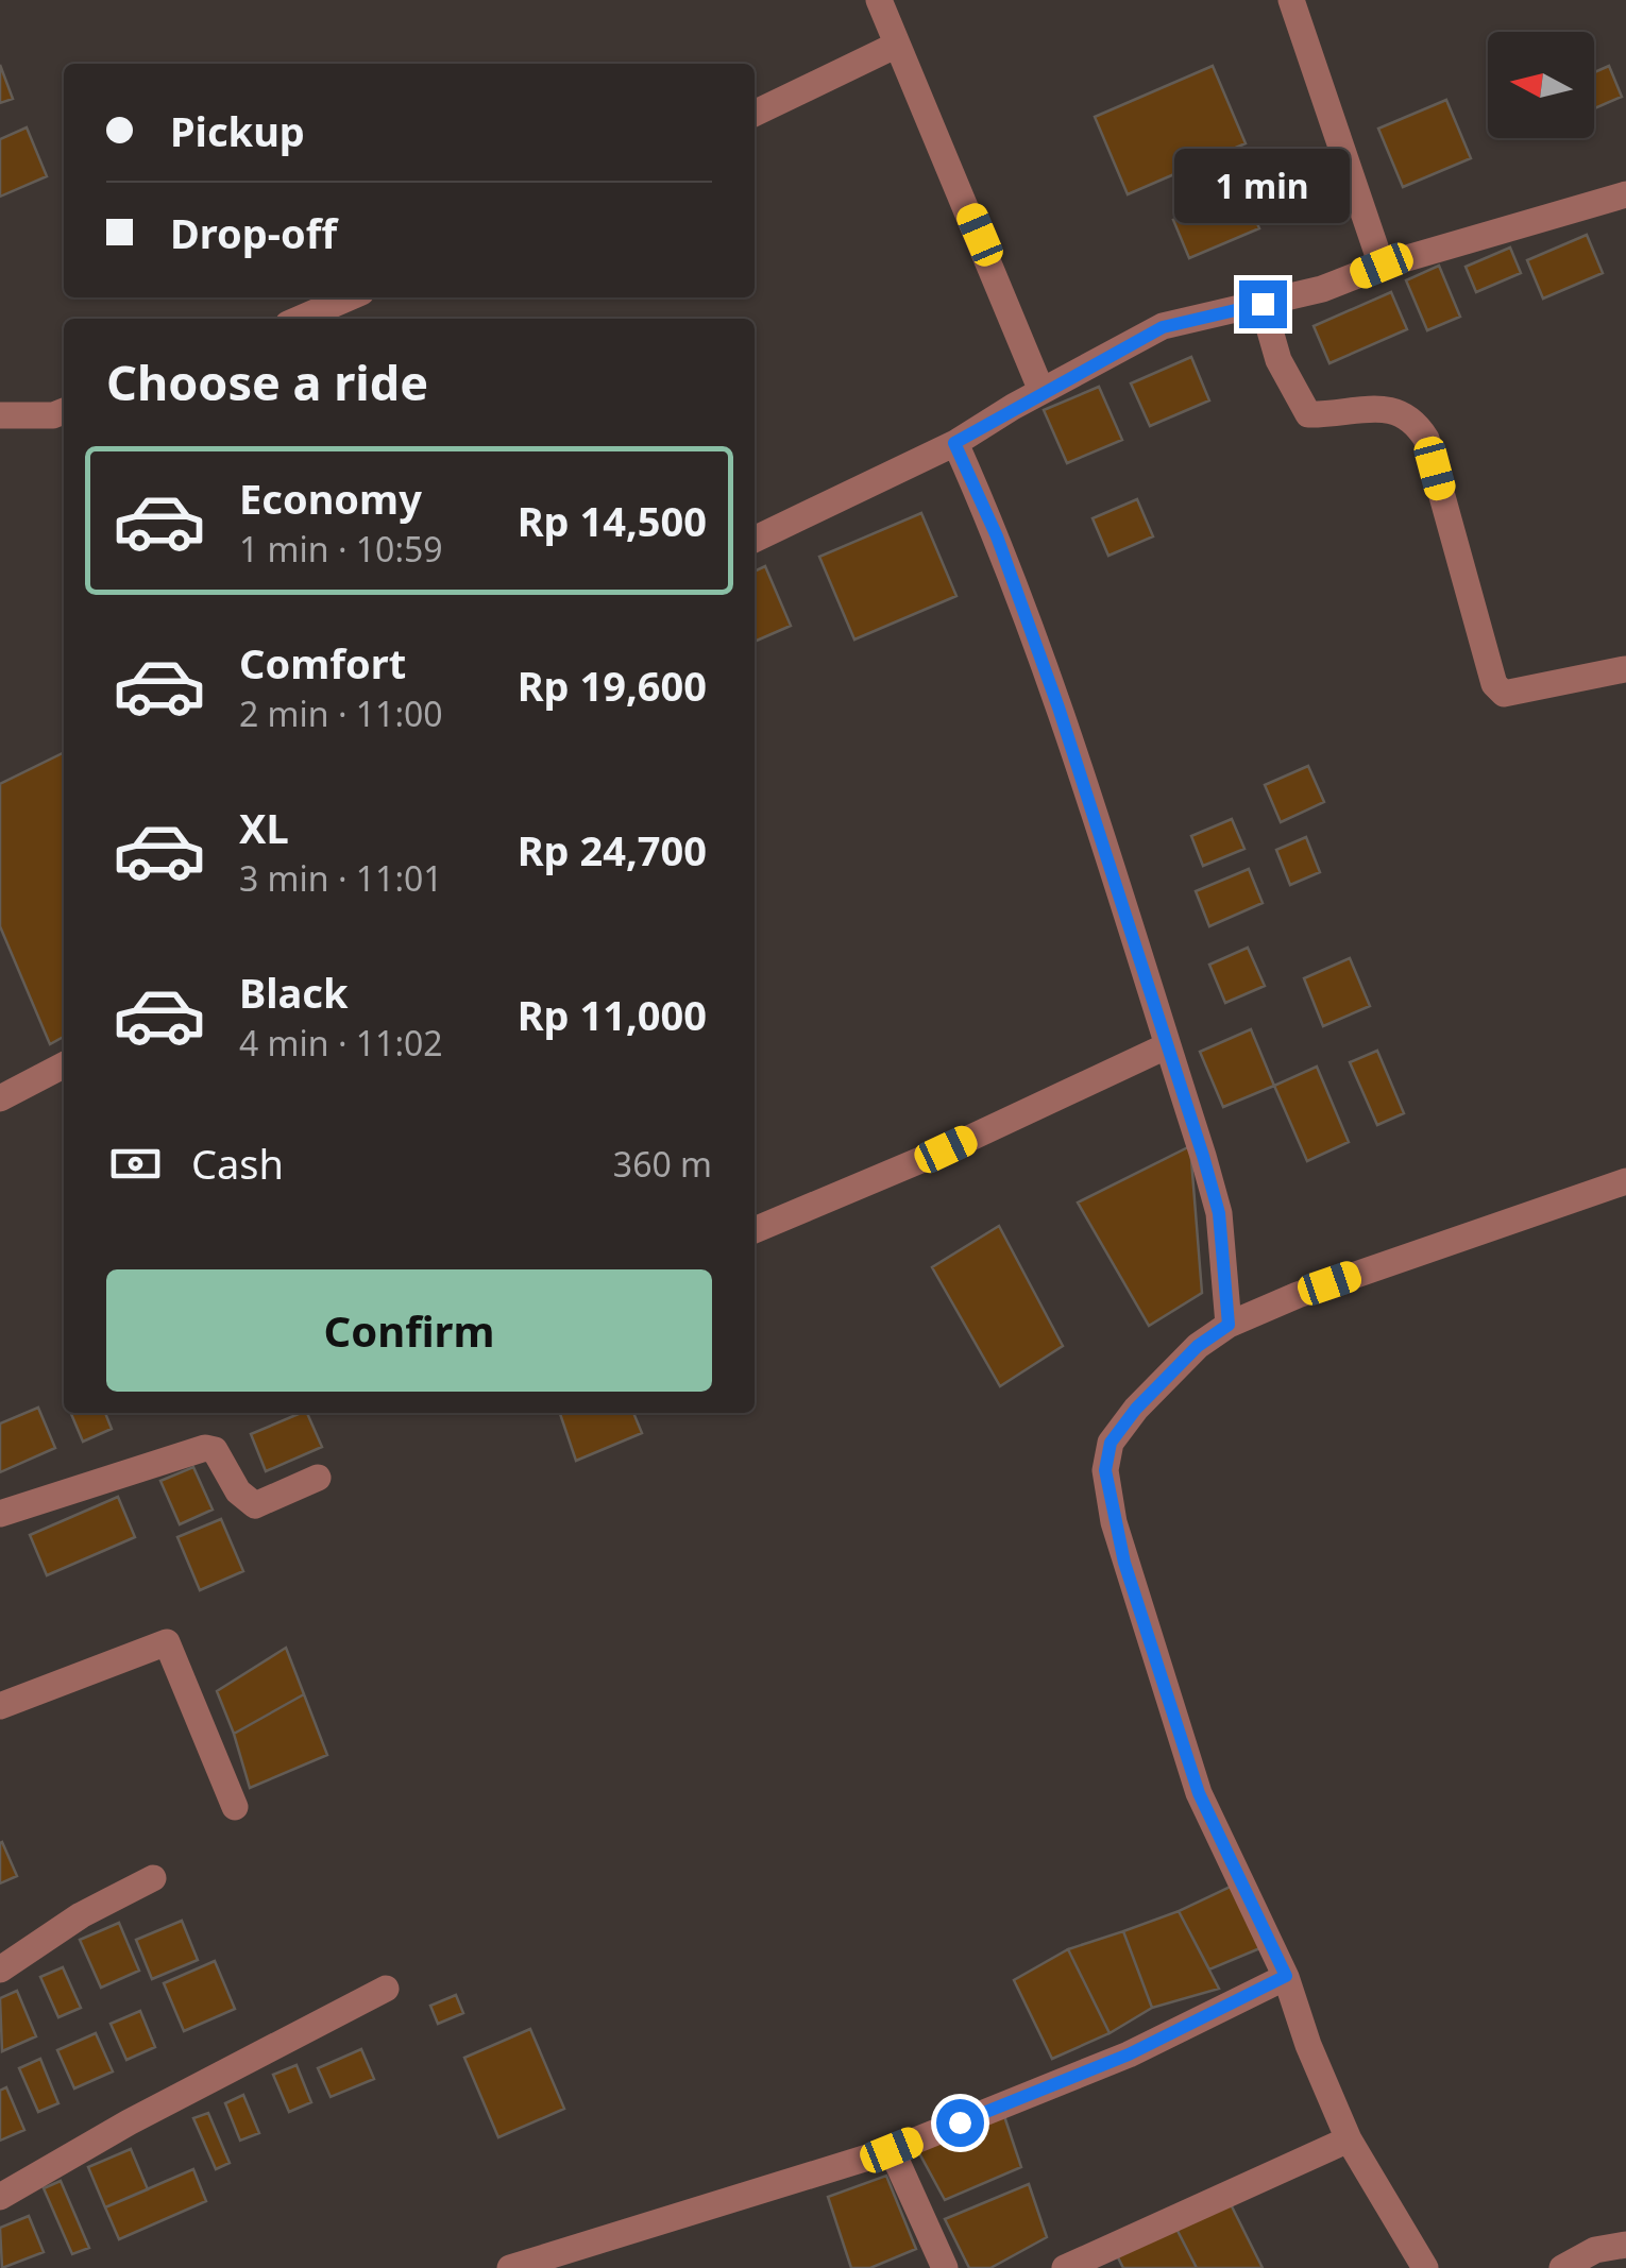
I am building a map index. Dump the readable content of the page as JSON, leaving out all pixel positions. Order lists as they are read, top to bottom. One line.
{"north":"left","page":{"banner":["Pickup","Drop-off"],"bubble":"1 min","heading":"Choose a ride","list":[{"name":"Economy","note":"1 min · 10:59","value":"Rp 14,500"},{"name":"Comfort","note":"2 min · 11:00","value":"Rp 19,600"},{"name":"XL","note":"3 min · 11:01","value":"Rp 24,700"},{"name":"Black","note":"4 min · 11:02","value":"Rp 11,000"}],"pay":["Cash","360 m"],"buttons":"Confirm"}}
